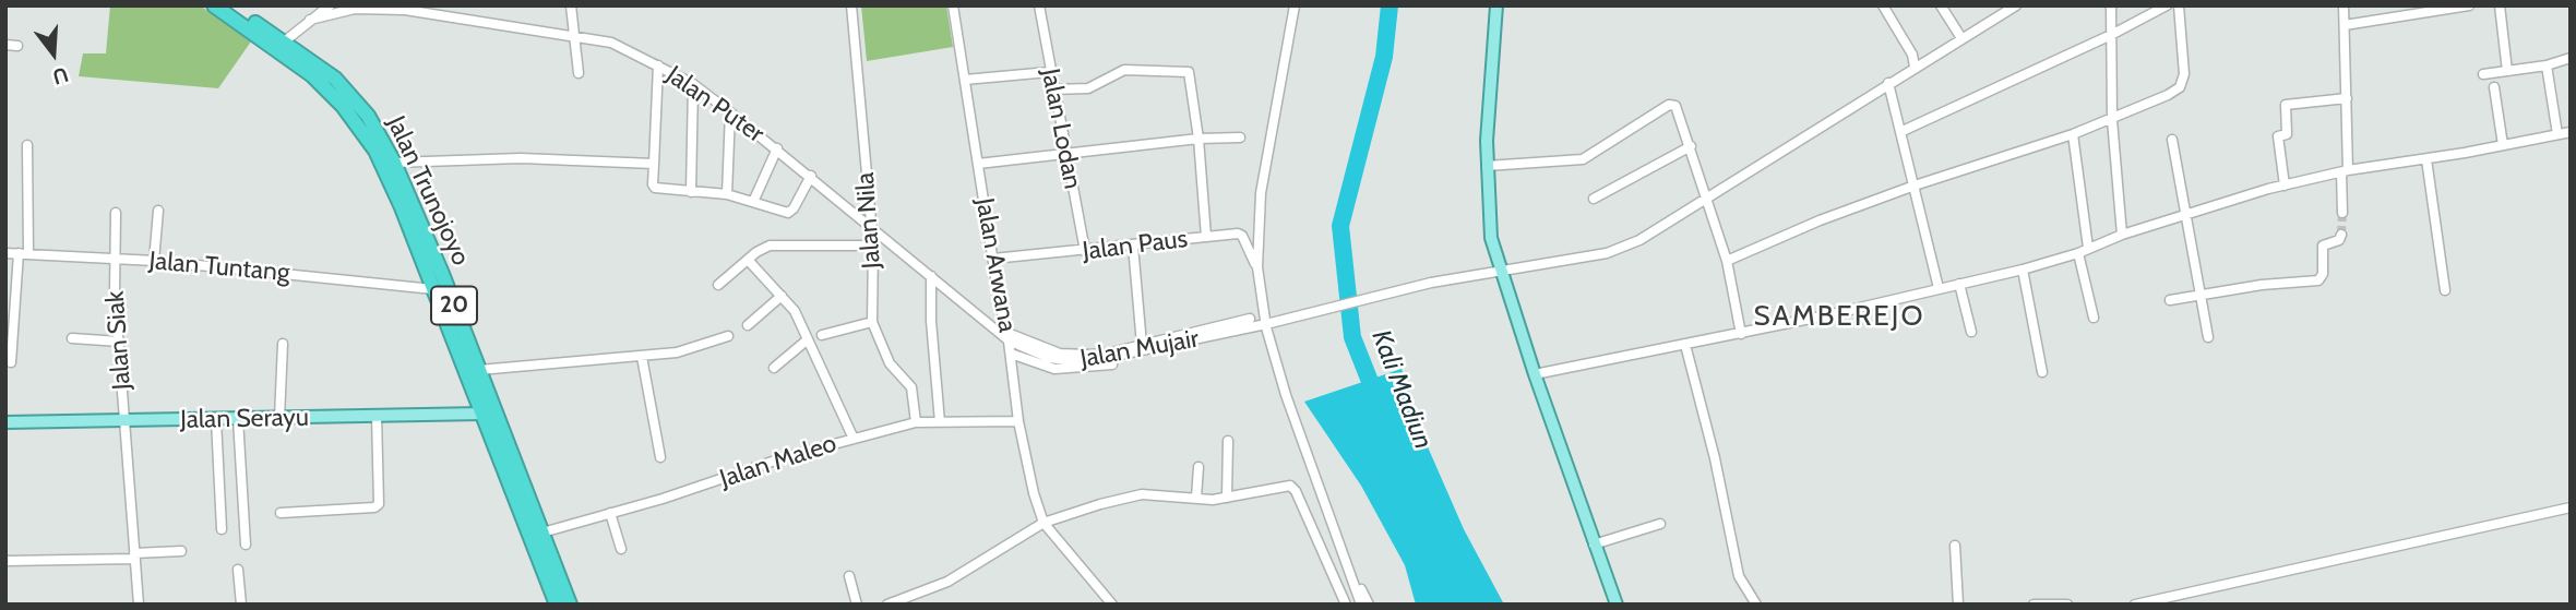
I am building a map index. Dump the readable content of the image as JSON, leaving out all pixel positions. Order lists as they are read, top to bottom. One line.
{"streets":{"highway":["Jalan Trunojoyo","20"],"main road":["Jalan Serayu"],"street":["Jalan Puter","Jalan Lodan","Jalan Nila","Jalan Paus","Jalan Arwana","Jalan Tuntang","Jalan Siak","Jalan Mujair","Jalan Maleo"]},"crossings":[["Jalan Puter","Jalan Nila"],["Jalan Puter","Jalan Mujair"],["Jalan Lodan","Jalan Paus"],["Jalan Trunojoyo","Jalan Tuntang"],["Jalan Trunojoyo","20"],["Jalan Trunojoyo","Jalan Serayu"],["Jalan Trunojoyo","Jalan Maleo"],["Jalan Nila","Jalan Mujair"],["Jalan Nila","Jalan Maleo"],["Jalan Paus","Jalan Arwana"],["Jalan Arwana","Jalan Mujair"],["Jalan Arwana","Jalan Maleo"],["Jalan Tuntang","Jalan Siak"],["Jalan Siak","Jalan Serayu"]],"districts":["SAMBEREJO"],"water":["Kali Madiun"],"north":"bottom"}
